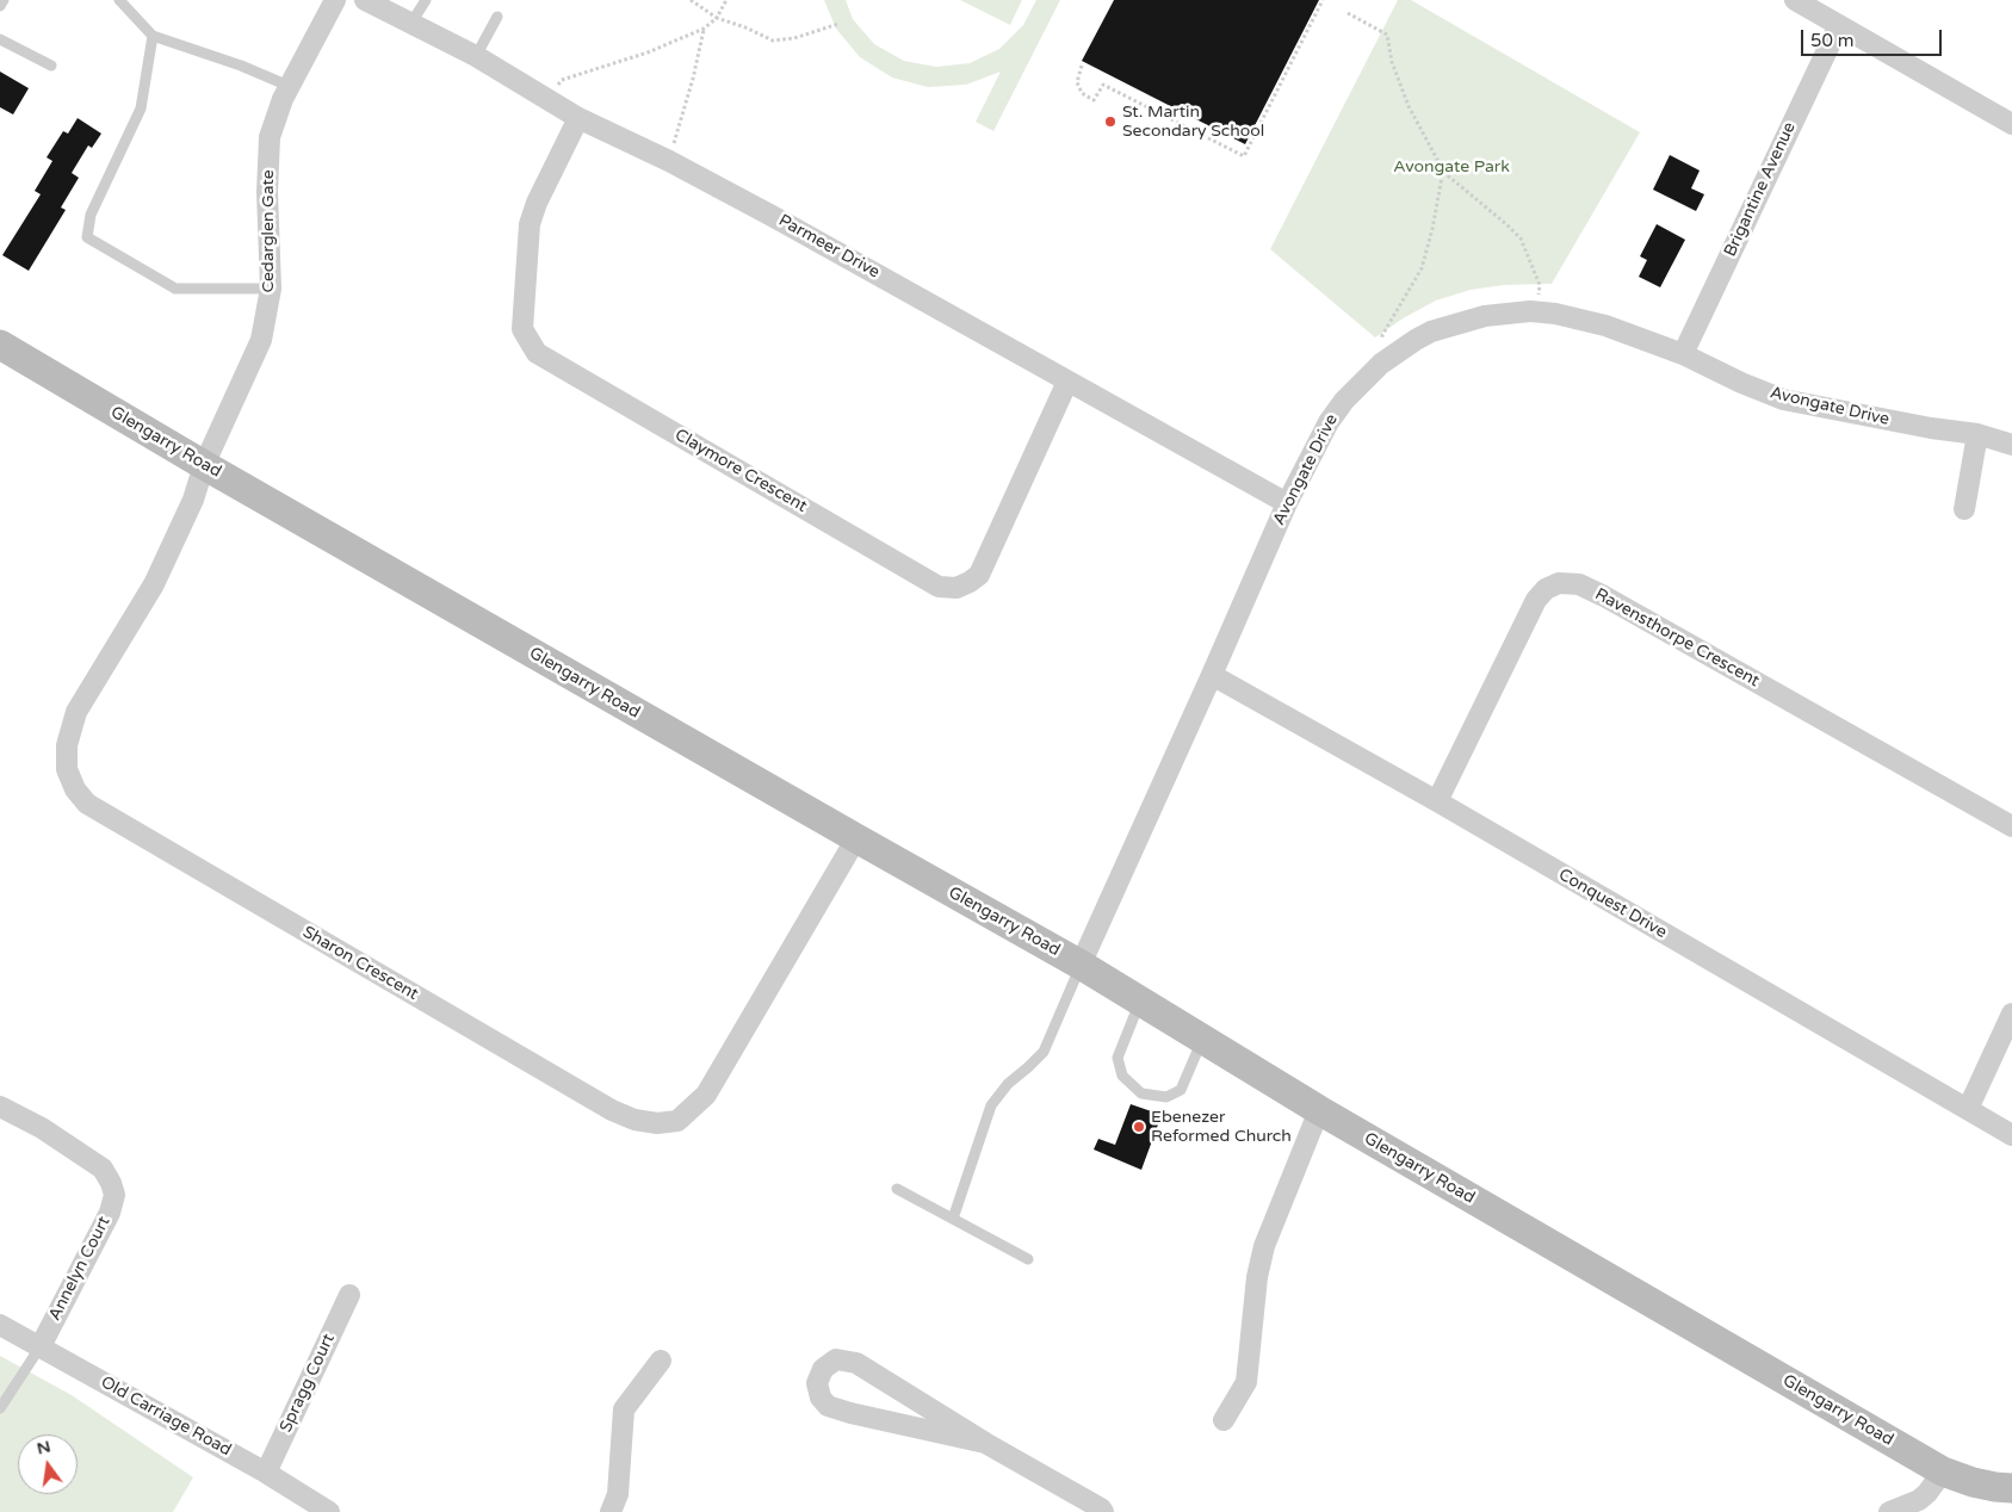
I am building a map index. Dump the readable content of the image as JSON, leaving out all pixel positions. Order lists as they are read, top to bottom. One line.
{"streets":{"street":["Brigantine Avenue","Cedarglen Gate","Parmeer Drive","Avongate Drive","Glengarry Road","Claymore Crescent","Ravensthorpe Crescent","Conquest Drive","Sharon Crescent","Annelyn Court","Spragg Court","Old Carriage Road"]},"crossings":[["Brigantine Avenue","Avongate Drive"],["Cedarglen Gate","Glengarry Road"],["Cedarglen Gate","Sharon Crescent"],["Parmeer Drive","Avongate Drive"],["Parmeer Drive","Claymore Crescent"],["Avongate Drive","Glengarry Road"],["Avongate Drive","Conquest Drive"],["Glengarry Road","Sharon Crescent"],["Ravensthorpe Crescent","Conquest Drive"],["Annelyn Court","Old Carriage Road"],["Spragg Court","Old Carriage Road"]],"parks":["Avongate Park"],"places":["St. Martin Secondary School","Ebenezer Reformed Church"],"scale_bar":"50 m","north":"top"}
